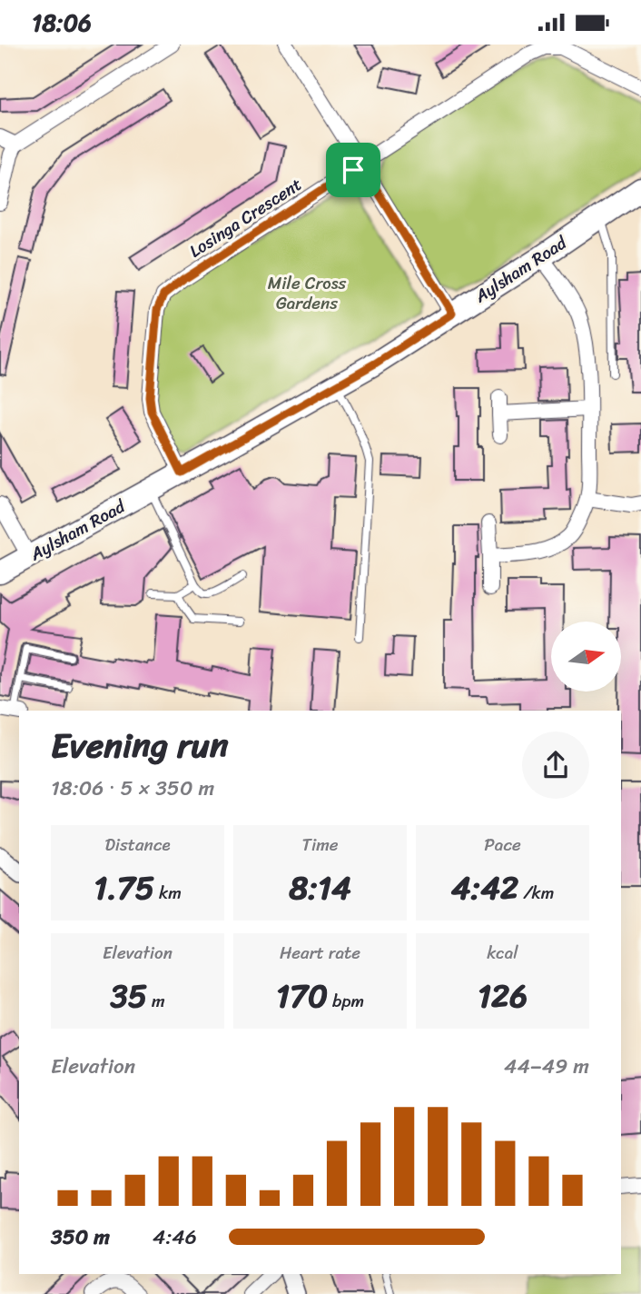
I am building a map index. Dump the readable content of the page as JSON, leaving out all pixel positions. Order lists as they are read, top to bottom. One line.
{"streets":{"main road":["Aylsham Road"],"street":["Losinga Crescent"]},"crossings":[["Losinga Crescent","Aylsham Road"]],"parks":["Mile Cross Gardens"],"north":"right","page":{"status":"18:06","heading":["Evening run","18:06 · 5 × 350 m"],"stats":[["Distance","1.75 km"],["Time","8:14"],["Pace","4:42 /km"],["Elevation","35 m"],["Heart rate","170 bpm"],["kcal","126"]],"chart":["Elevation","44–49 m"],"list":[{"name":"350 m","note":"4:46"}]}}
